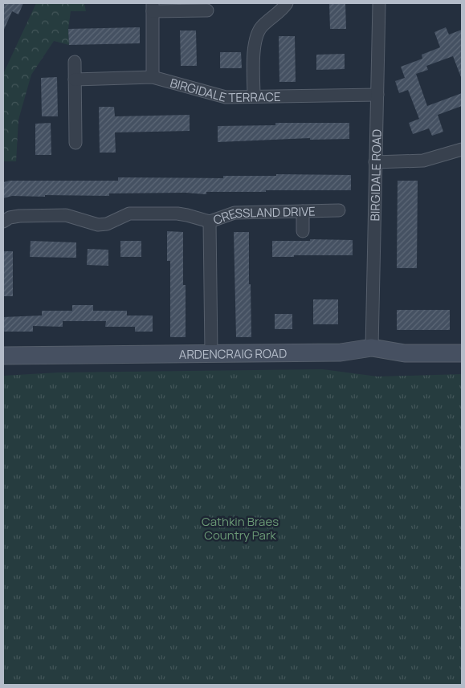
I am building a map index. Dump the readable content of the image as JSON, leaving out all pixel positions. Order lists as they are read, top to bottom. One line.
{"streets":{"street":["BIRGIDALE TERRACE","BIRGIDALE ROAD","CRESSLAND DRIVE","ARDENCRAIG ROAD"]},"crossings":[["BIRGIDALE TERRACE","BIRGIDALE ROAD"],["BIRGIDALE ROAD","ARDENCRAIG ROAD"]],"parks":["Cathkin Braes Country Park"]}
